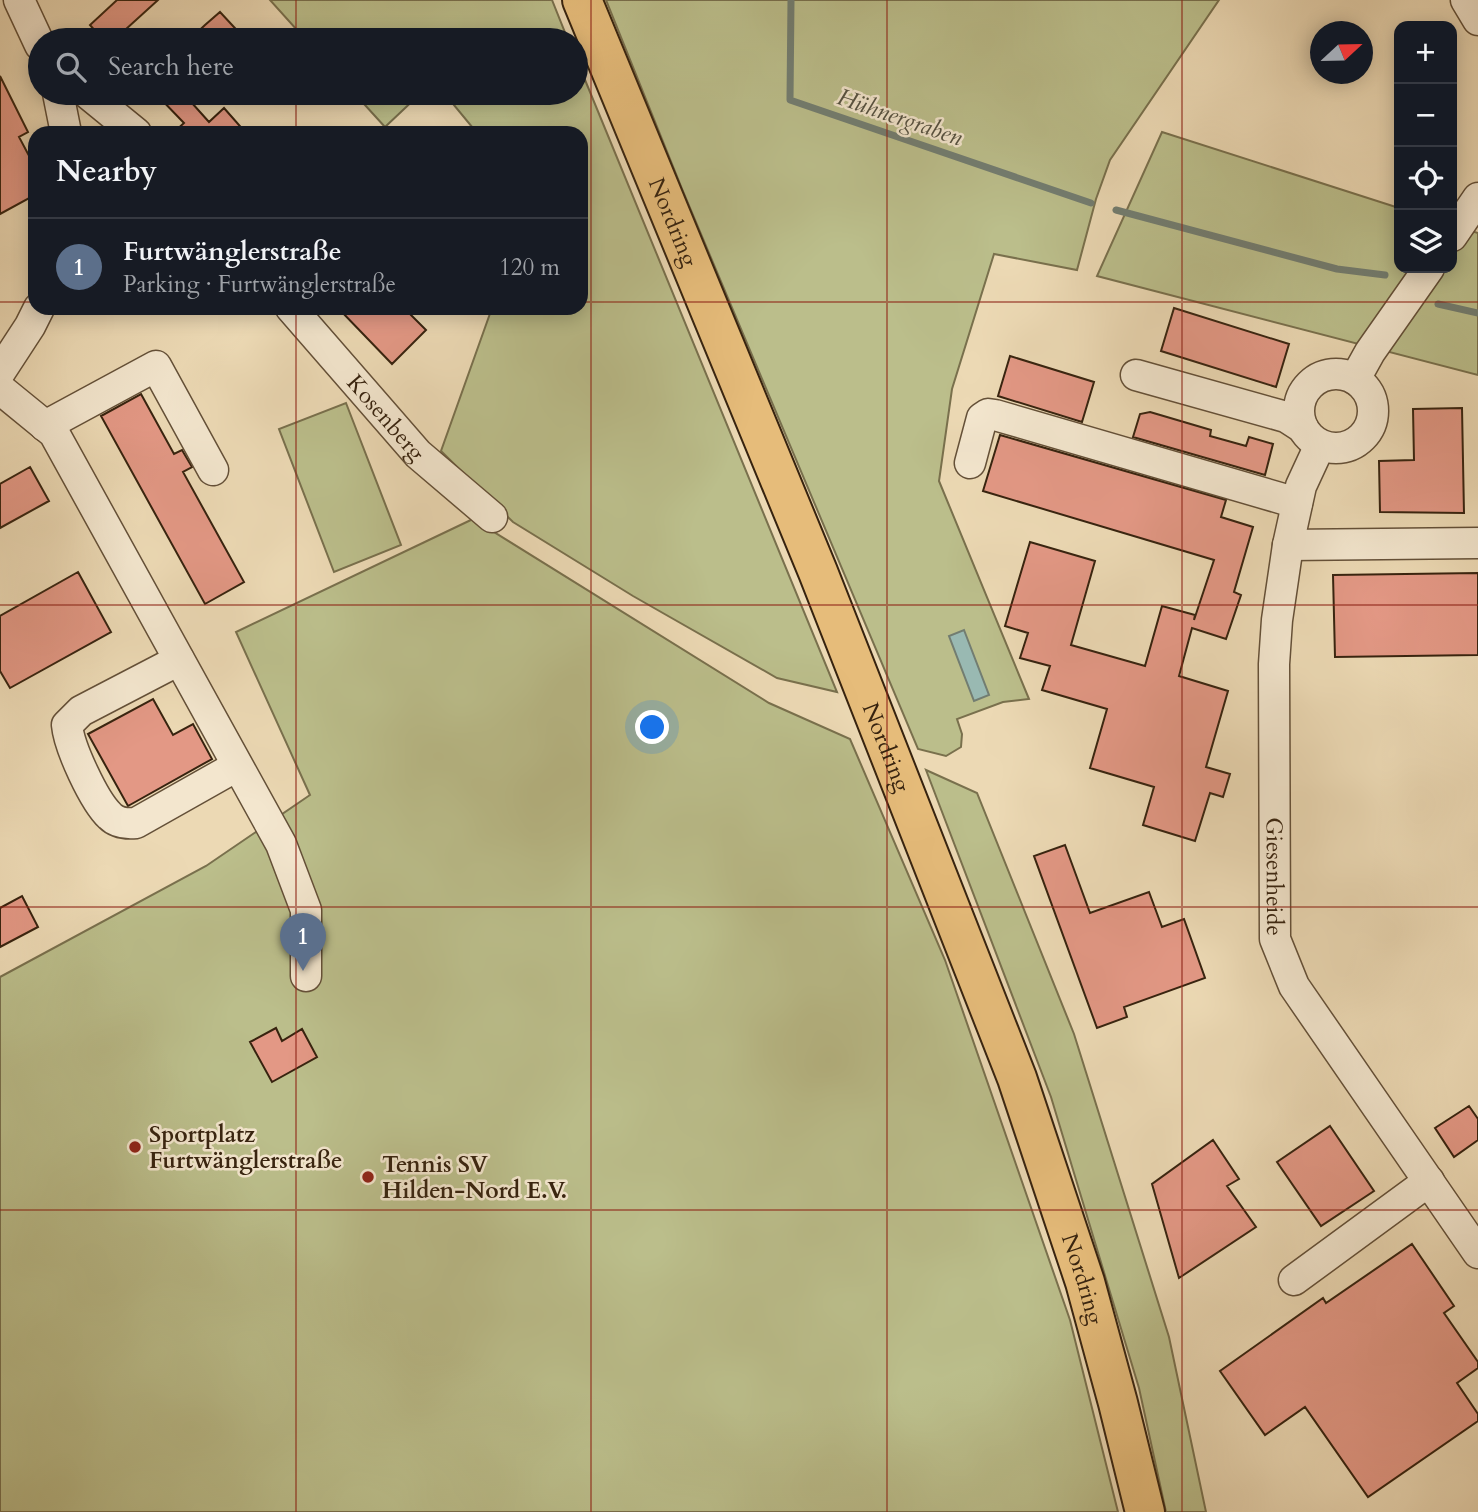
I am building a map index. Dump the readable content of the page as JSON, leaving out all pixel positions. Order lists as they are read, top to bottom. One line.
{"streets":{"main road":["Nordring"],"street":["Kosenberg","Giesenheide"]},"water":["Hühnergraben"],"places":["Sportplatz Furtwänglerstraße","Tennis SV Hilden-Nord E.V."],"north":"right","page":{"map_buttons":["+","−"],"search":"Search here","heading":"Nearby","list":[{"mark":"1","name":"Furtwänglerstraße","note":"Parking · Furtwänglerstraße","value":"120 m"}],"pins":"1"}}
